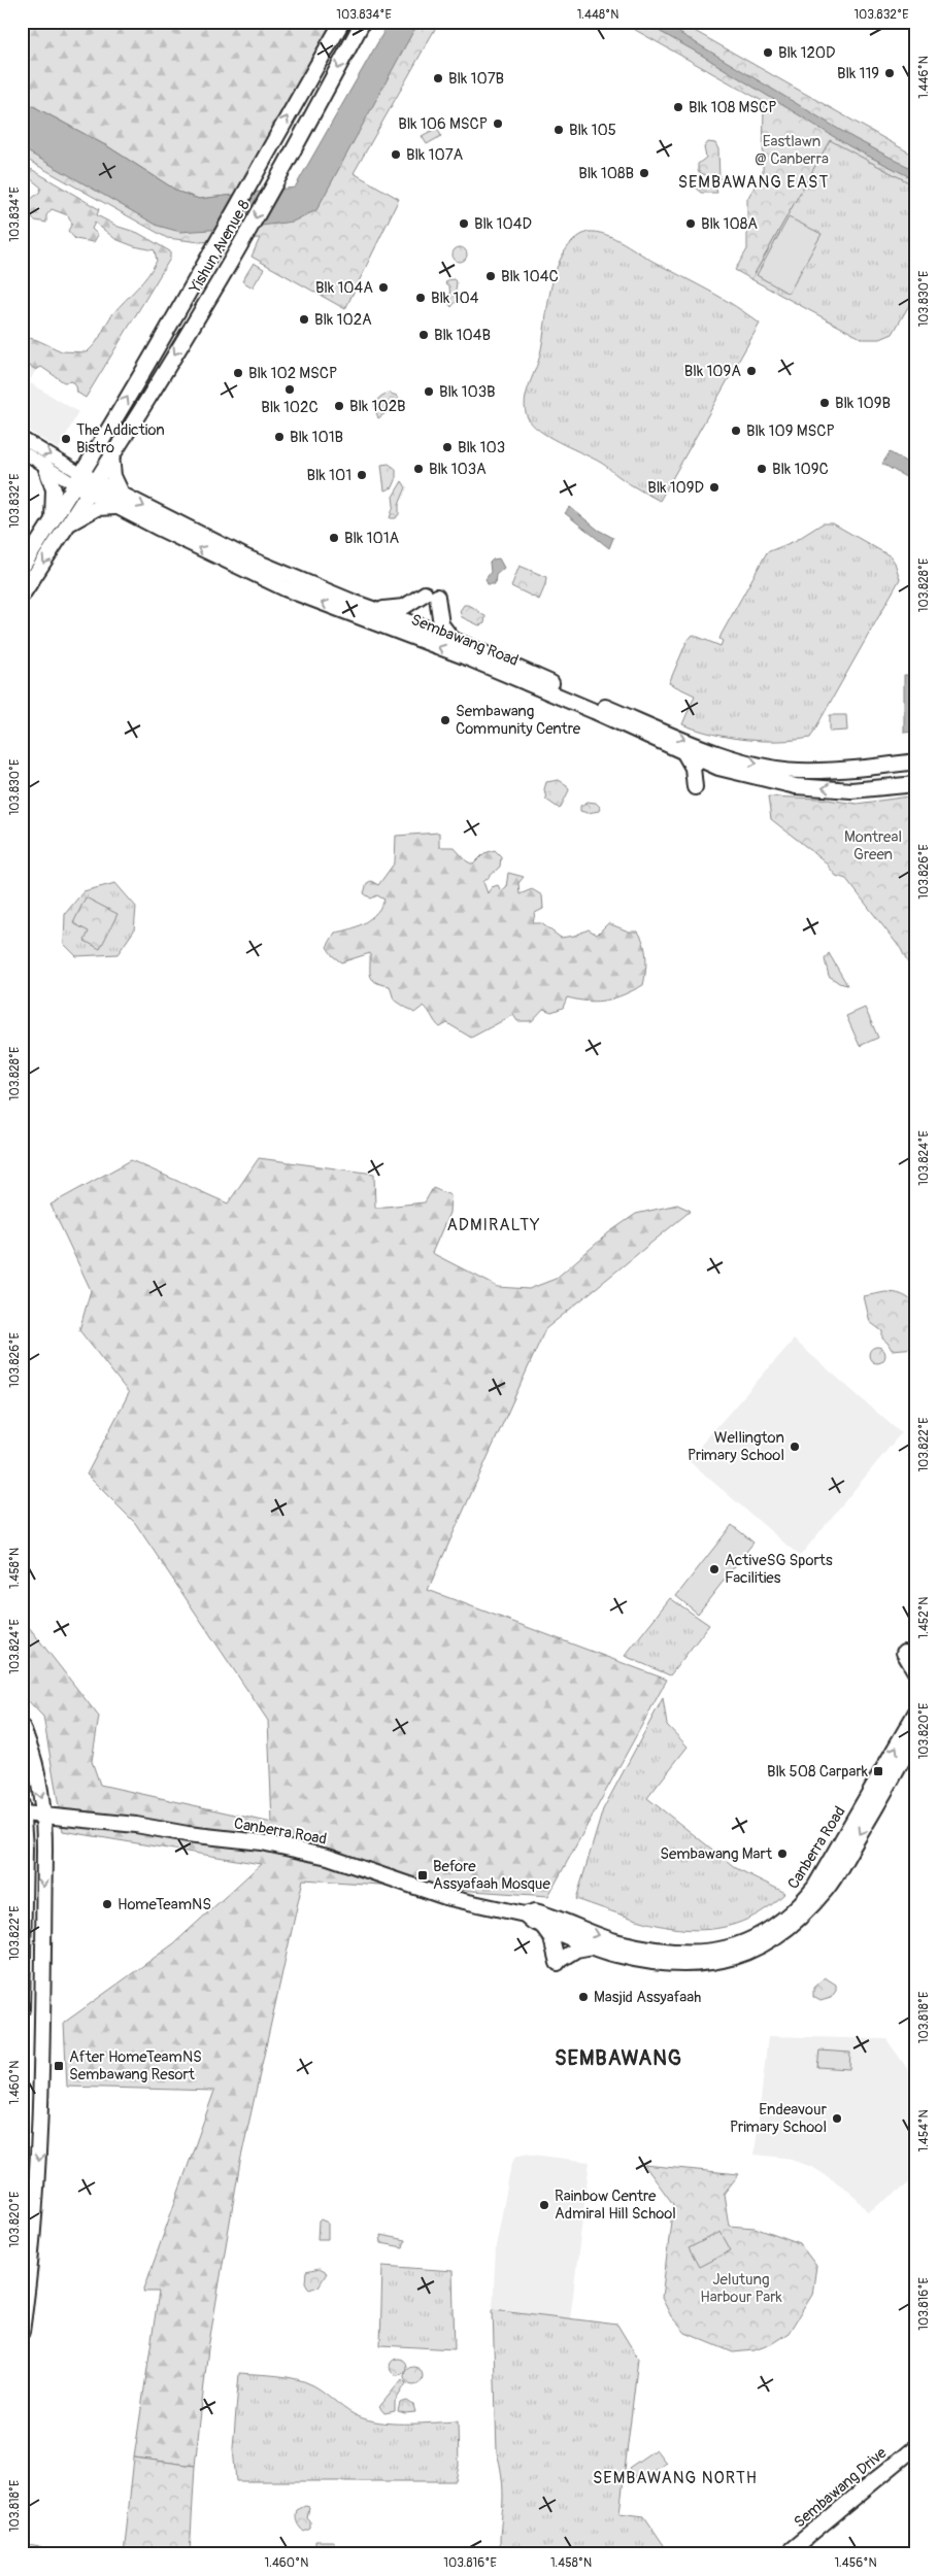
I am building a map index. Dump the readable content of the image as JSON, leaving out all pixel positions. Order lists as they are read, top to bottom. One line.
{"streets":{"main road":["Yishun Avenue 8","Sembawang Road","Canberra Road","Sembawang Drive"]},"crossings":[["Yishun Avenue 8","Sembawang Road"]],"districts":["SEMBAWANG EAST","ADMIRALTY","SEMBAWANG","SEMBAWANG NORTH"],"parks":["Eastlawn @ Canberra","Montreal Green","Jelutung Harbour Park"],"places":{"other":["Blk 120D","Blk 119","Blk 107B","Blk 108 MSCP","Blk 106 MSCP","Blk 105","Blk 107A","Blk 108B","Blk 104D","Blk 108A","Blk 104C","Blk 104A","Blk 104","Blk 102A","Blk 104B","Blk 109A","Blk 102 MSCP","Blk 102C","Blk 103B","Blk 109B","Blk 102B","Blk 109 MSCP","Blk 101B","The Addiction Bistro","Blk 103","Blk 103A","Blk 109C","Blk 101","Blk 109D","Blk 101A","Sembawang Community Centre","Wellington Primary School","ActiveSG Sports Facilities","Sembawang Mart","HomeTeamNS","Masjid Assyafaah","Endeavour Primary School","Rainbow Centre Admiral Hill School"],"transit":["Blk 508 Carpark","Before Assyafaah Mosque","After HomeTeamNS Sembawang Resort"]},"coordinates":["103.834°E","1.448°N","103.832°E","1.446°N","103.830°E","103.828°E","103.826°E","103.824°E","103.822°E","1.458°N","1.452°N","103.820°E","103.818°E","1.460°N","1.454°N","103.816°E","1.456°N"]}
